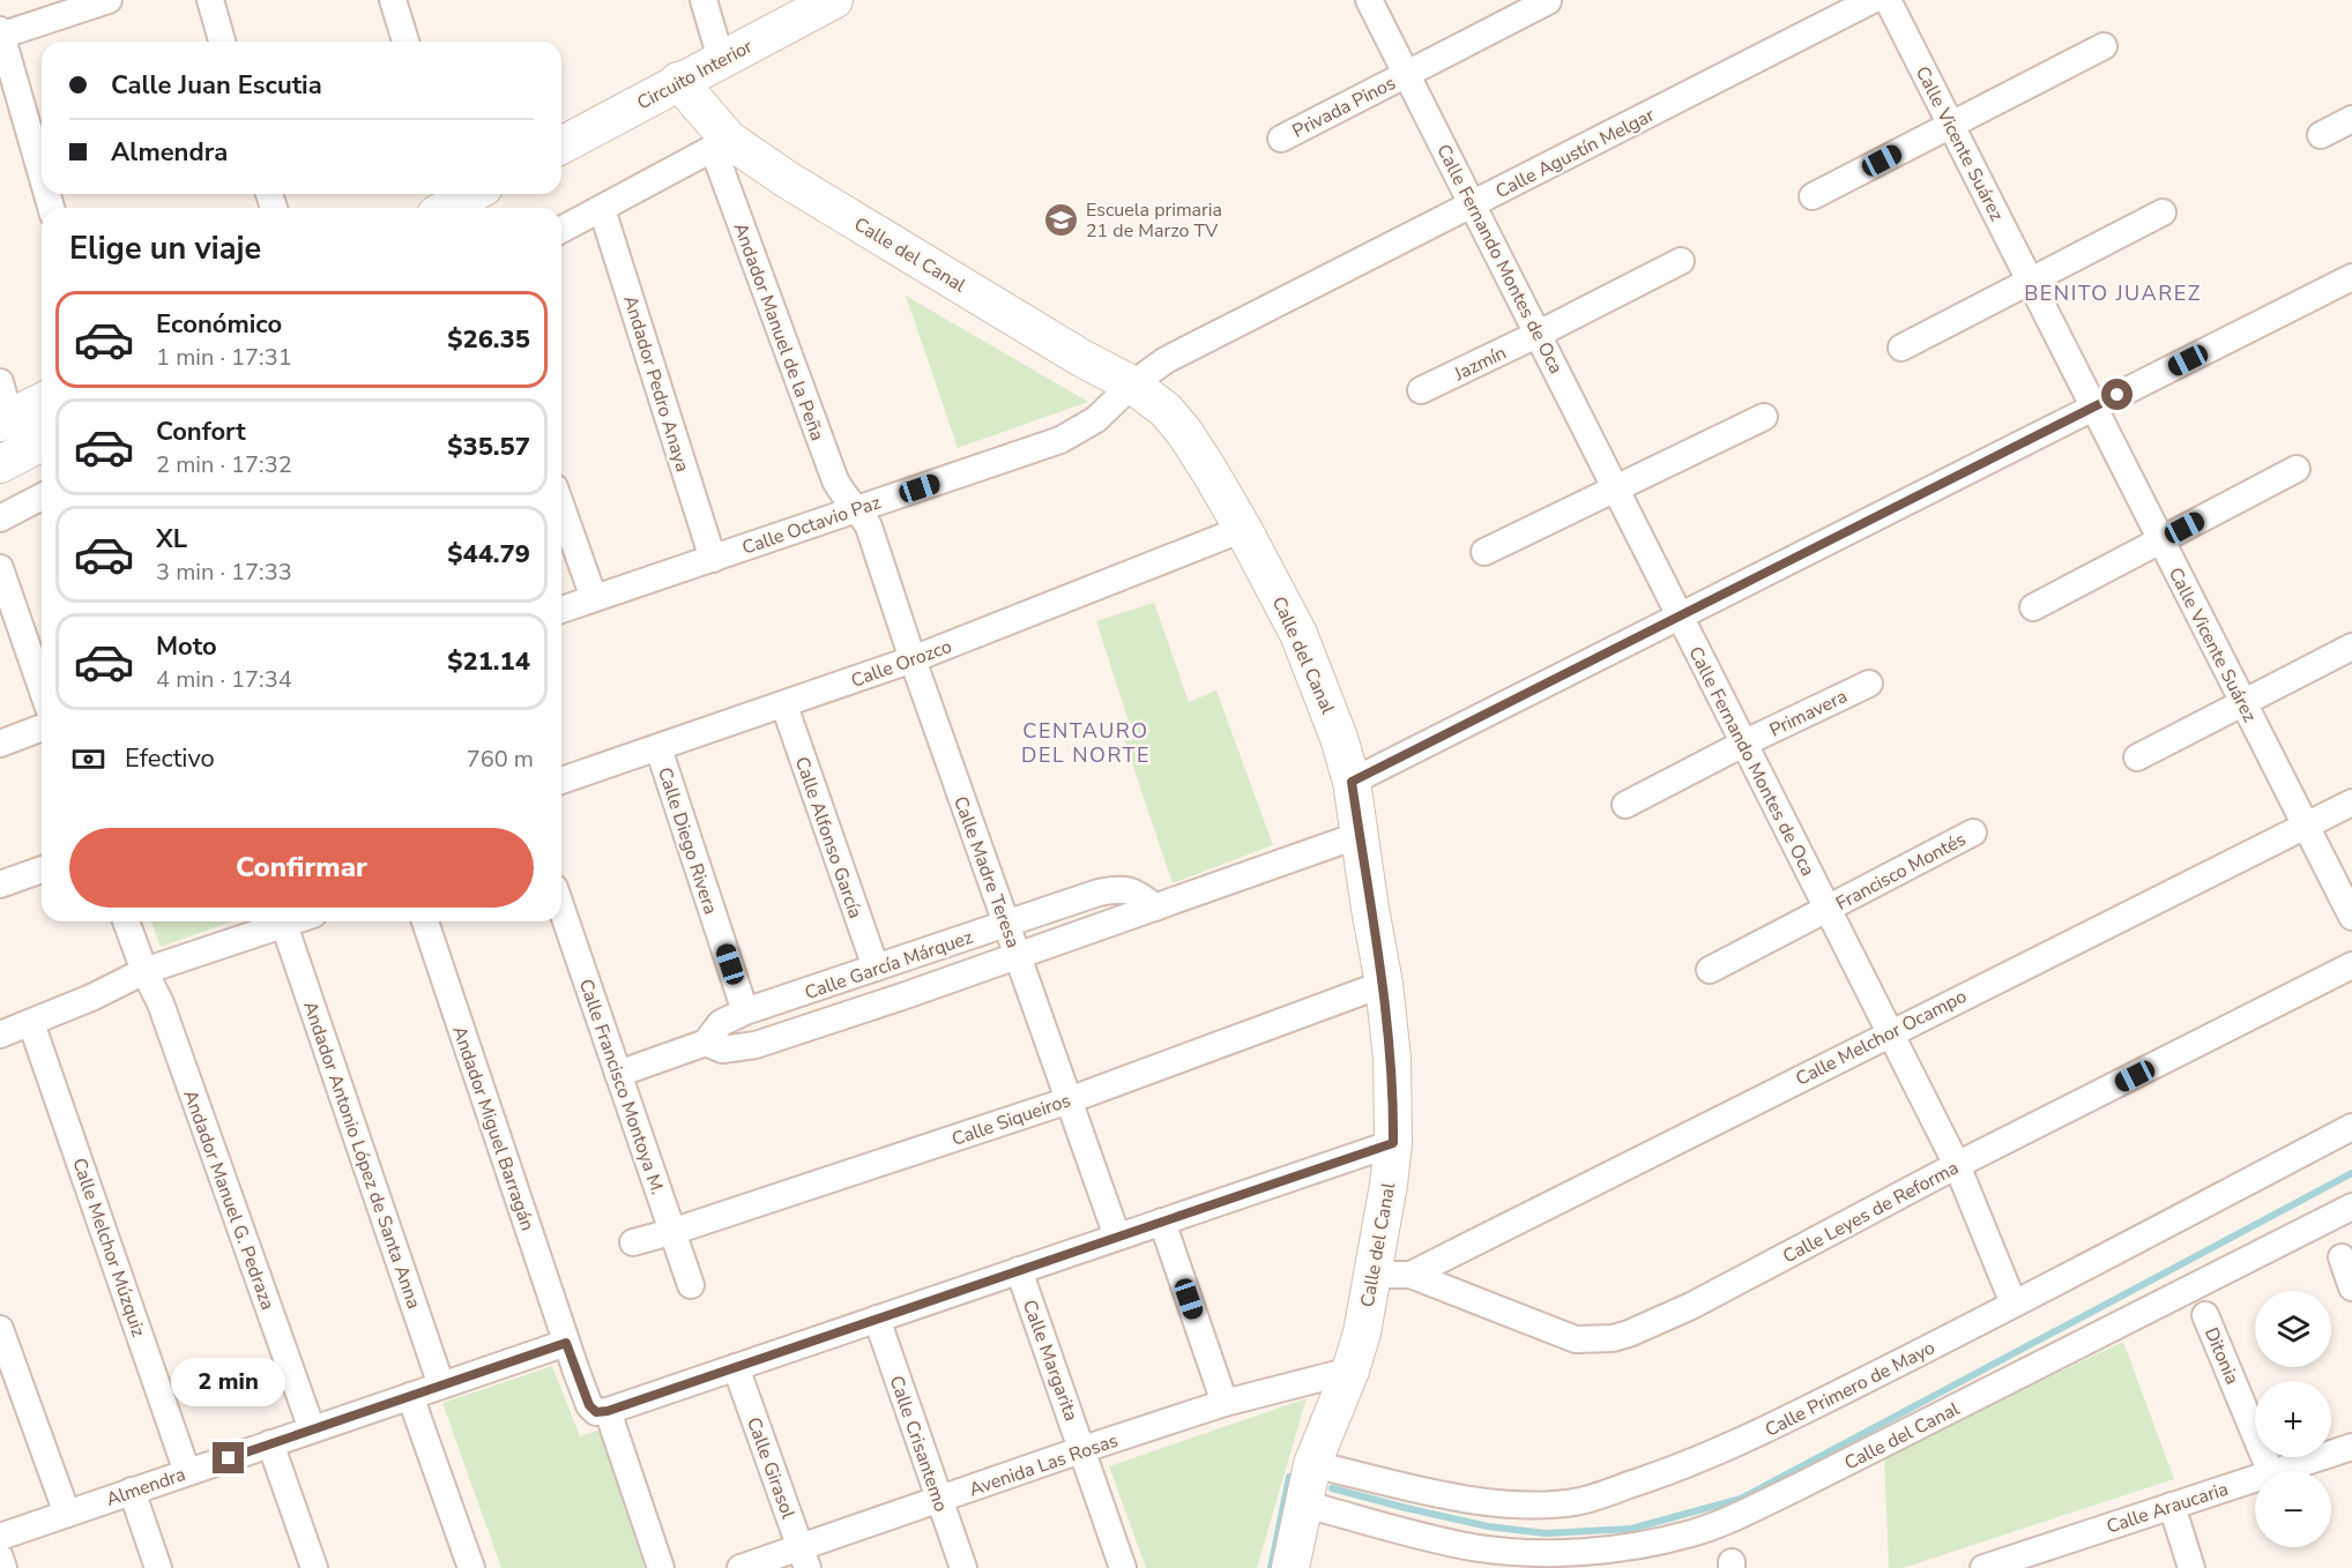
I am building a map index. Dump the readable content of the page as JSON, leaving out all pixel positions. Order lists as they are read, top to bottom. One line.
{"streets":{"street":["Circuito Interior","Privada Pinos","Calle Vicente Suárez","Calle Agustín Melgar","Calle del Canal","Calle Fernando Montes de Oca","Andador Manuel de la Peña","Jazmín","Andador Pedro Anaya","Calle Octavio Paz","Calle Orozco","Primavera","Calle Alfonso García","Calle Diego Rivera","Francisco Montés","Calle Madre Teresa","Calle García Márquez","Calle Melchor Ocampo","Calle Francisco Montoya M.","Calle Siqueiros","Andador Miguel Barragán","Andador Antonio López de Santa Anna","Andador Manuel G. Pedraza","Calle Leyes de Reforma","Calle Melchor Múzquiz","Ditonia","Calle Margarita","Calle Primero de Mayo","Calle Crisantemo","Avenida Las Rosas","Calle Girasol","Almendra","Calle Araucaria"]},"crossings":[["Circuito Interior","Calle del Canal"],["Privada Pinos","Calle Fernando Montes de Oca"],["Calle Vicente Suárez","Calle Melchor Ocampo"],["Calle Agustín Melgar","Calle del Canal"],["Calle Agustín Melgar","Calle Fernando Montes de Oca"],["Calle Agustín Melgar","Calle Octavio Paz"],["Calle del Canal","Andador Manuel de la Peña"],["Calle del Canal","Calle Octavio Paz"],["Calle del Canal","Calle Orozco"],["Calle del Canal","Calle García Márquez"],["Calle del Canal","Calle Siqueiros"],["Calle del Canal","Calle Leyes de Reforma"],["Calle del Canal","Calle Primero de Mayo"],["Calle del Canal","Avenida Las Rosas"],["Calle Fernando Montes de Oca","Jazmín"],["Calle Fernando Montes de Oca","Primavera"],["Calle Fernando Montes de Oca","Francisco Montés"],["Calle Fernando Montes de Oca","Calle Melchor Ocampo"],["Calle Fernando Montes de Oca","Calle Leyes de Reforma"],["Calle Fernando Montes de Oca","Calle Primero de Mayo"],["Andador Manuel de la Peña","Calle Octavio Paz"],["Andador Manuel de la Peña","Calle Madre Teresa"],["Andador Pedro Anaya","Calle Octavio Paz"],["Calle Octavio Paz","Calle Madre Teresa"],["Calle Orozco","Calle Alfonso García"],["Calle Orozco","Calle Diego Rivera"],["Calle Orozco","Calle Madre Teresa"],["Calle Alfonso García","Calle García Márquez"],["Calle Diego Rivera","Calle García Márquez"],["Calle Madre Teresa","Calle García Márquez"],["Calle Madre Teresa","Calle Siqueiros"],["Calle García Márquez","Calle Francisco Montoya M."],["Calle Melchor Ocampo","Calle Leyes de Reforma"],["Calle Francisco Montoya M.","Calle Siqueiros"],["Andador Miguel Barragán","Almendra"],["Andador Antonio López de Santa Anna","Almendra"],["Andador Manuel G. Pedraza","Almendra"],["Calle Melchor Múzquiz","Almendra"],["Calle Margarita","Avenida Las Rosas"],["Calle Crisantemo","Avenida Las Rosas"],["Avenida Las Rosas","Calle Girasol"]],"districts":["BENITO JUAREZ","CENTAURO DEL NORTE"],"places":{"school or university":["Escuela primaria 21 de Marzo TV"]},"page":{"banner":["Calle Juan Escutia","Almendra"],"heading":"Elige un viaje","list":[{"name":"Económico","note":"1 min · 17:31","value":"$26.35"},{"name":"Confort","note":"2 min · 17:32","value":"$35.57"},{"name":"XL","note":"3 min · 17:33","value":"$44.79"},{"name":"Moto","note":"4 min · 17:34","value":"$21.14"}],"pay":["Efectivo","760 m"],"buttons":"Confirmar","map_buttons":["+","−"],"bubble":"2 min"}}
